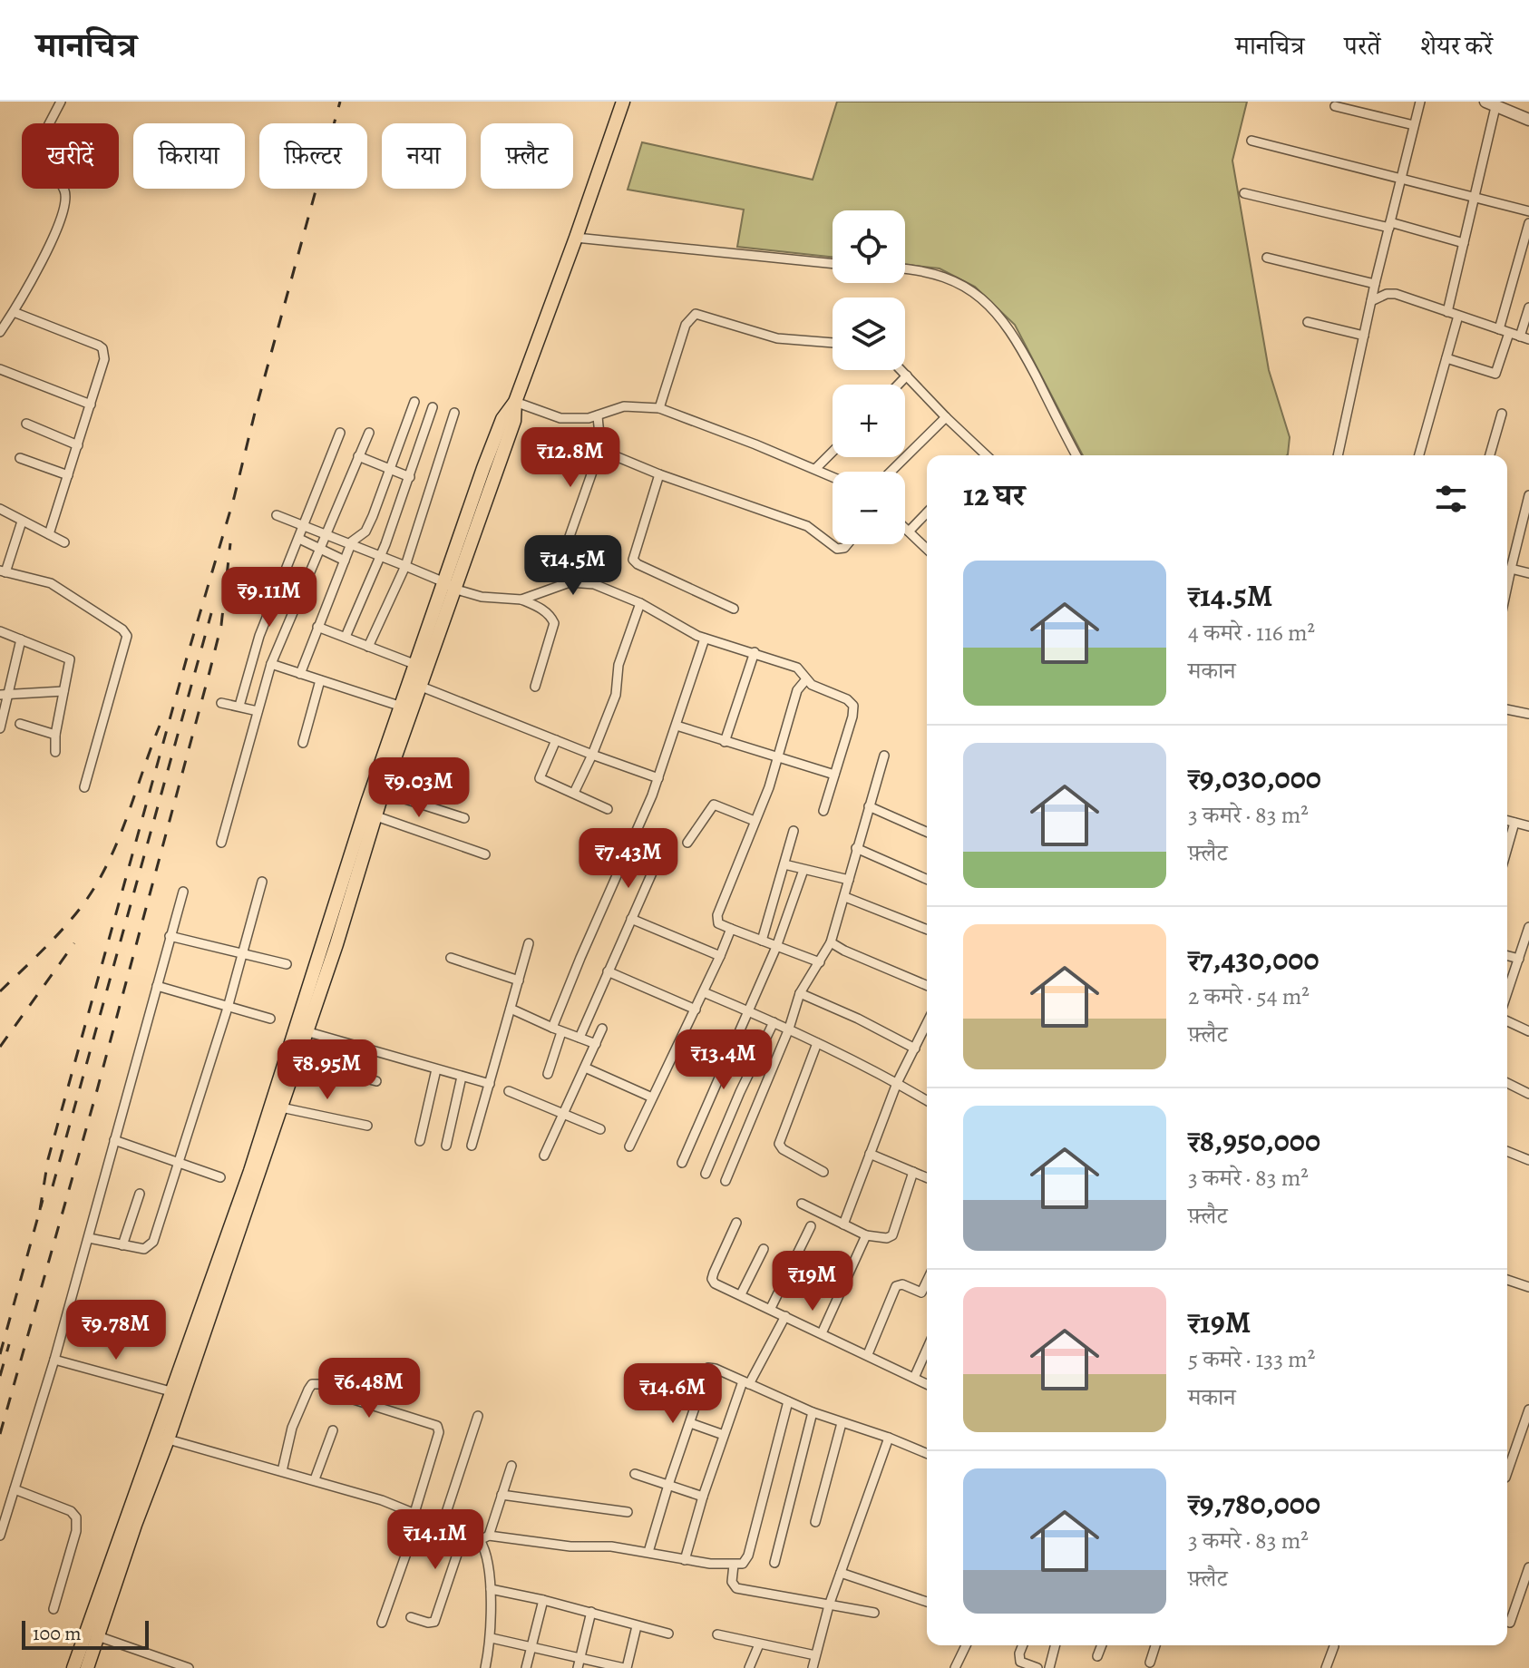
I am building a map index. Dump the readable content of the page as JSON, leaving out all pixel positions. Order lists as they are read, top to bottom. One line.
{"scale_bar":"100 m","page":{"header":"मानचित्र","nav":["मानचित्र","परतें","शेयर करें"],"chip":["खरीदें","किराया","फ़िल्टर","नया","फ़्लैट"],"map_buttons":["+","−"],"price":["₹12.8M","₹14.5M","₹9.11M","₹9.03M","₹7.43M","₹13.4M","₹8.95M","₹19M","₹9.78M","₹6.48M","₹14.6M","₹14.1M"],"heading":"12 घर","list":[{"name":"₹14.5M","note":"4 कमरे · 116 m² · मकान"},{"name":"₹9,030,000","note":"3 कमरे · 83 m² · फ़्लैट"},{"name":"₹7,430,000","note":"2 कमरे · 54 m² · फ़्लैट"},{"name":"₹8,950,000","note":"3 कमरे · 83 m² · फ़्लैट"},{"name":"₹19M","note":"5 कमरे · 133 m² · मकान"},{"name":"₹9,780,000","note":"3 कमरे · 83 m² · फ़्लैट"}],"scale":"100 m"}}
